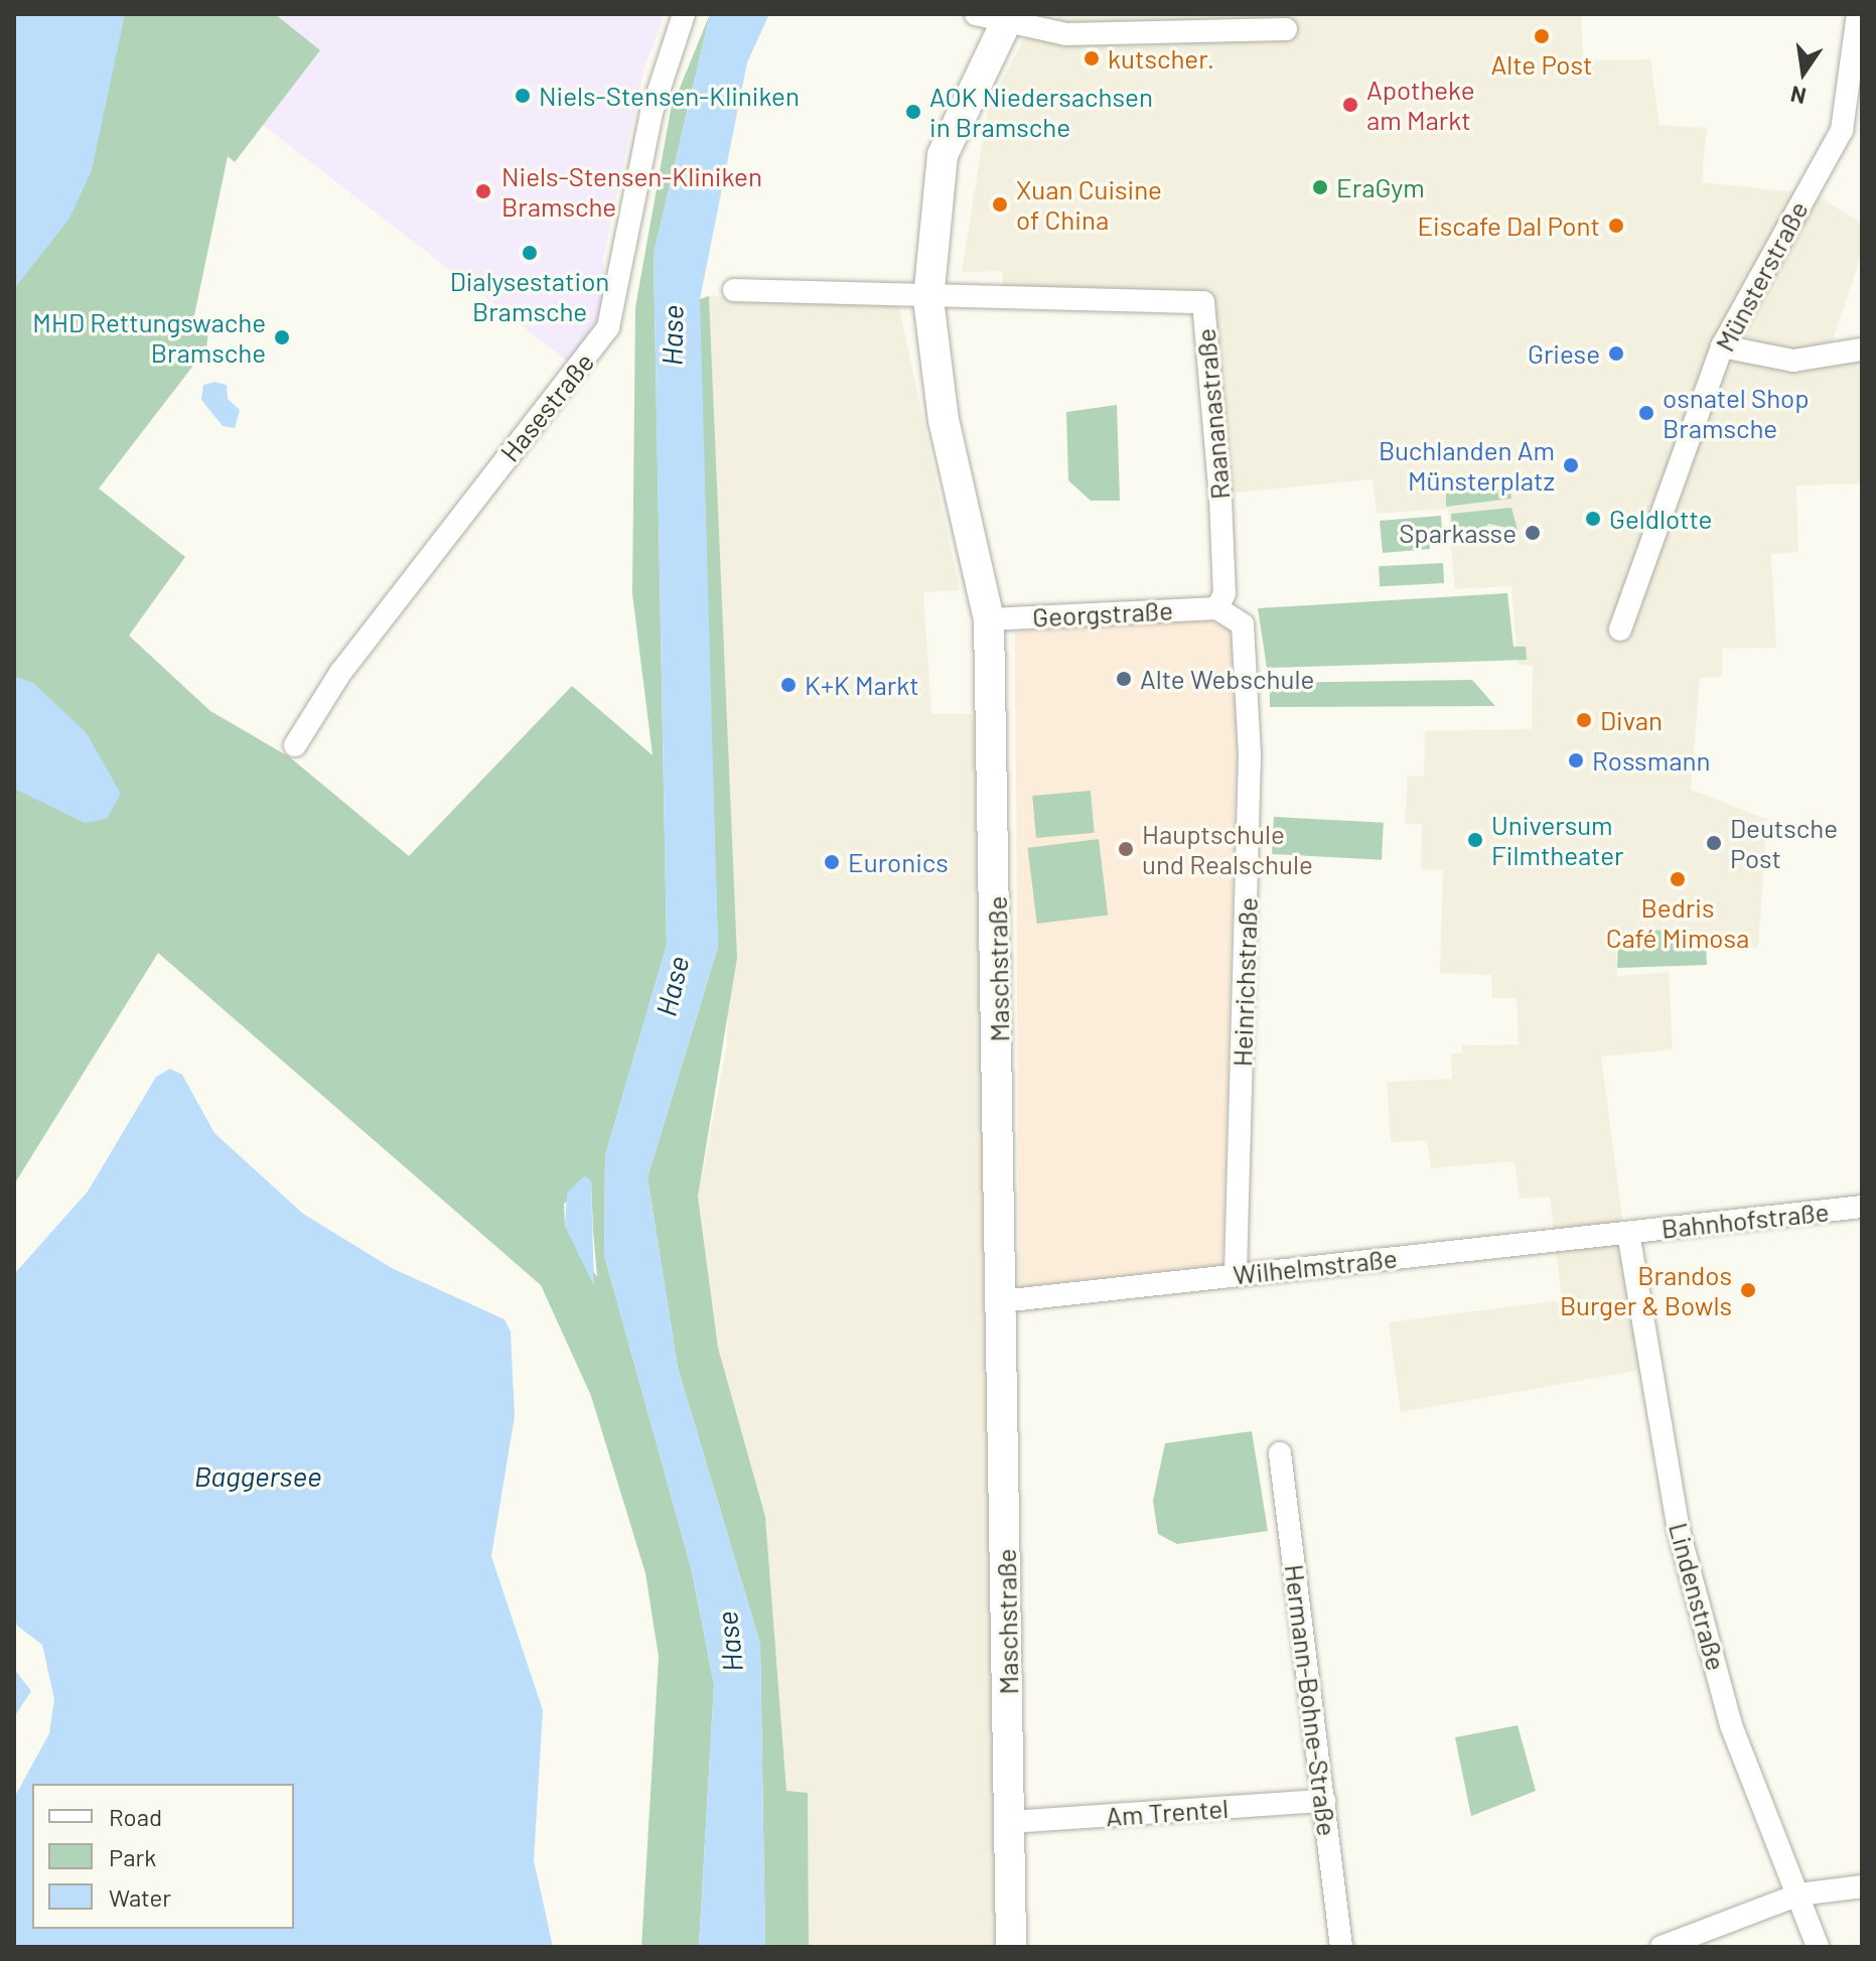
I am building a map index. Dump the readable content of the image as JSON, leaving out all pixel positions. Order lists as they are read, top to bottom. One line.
{"streets":{"main road":["Maschstraße"],"street":["Münsterstraße","Hasestraße","Raananastraße","Georgstraße","Heinrichstraße","Bahnhofstraße","Wilhelmstraße","Lindenstraße","Hermann-Bohne-Straße","Am Trentel"]},"crossings":[["Raananastraße","Georgstraße"],["Raananastraße","Maschstraße"],["Raananastraße","Heinrichstraße"],["Georgstraße","Maschstraße"],["Georgstraße","Heinrichstraße"],["Maschstraße","Wilhelmstraße"],["Maschstraße","Am Trentel"],["Heinrichstraße","Wilhelmstraße"],["Bahnhofstraße","Wilhelmstraße"],["Bahnhofstraße","Lindenstraße"],["Wilhelmstraße","Lindenstraße"],["Hermann-Bohne-Straße","Am Trentel"]],"water":["Hase","Baggersee"],"places":["Alte Post","kutscher.","Niels-Stensen-Kliniken","Apotheke am Markt","AOK Niedersachsen in Bramsche","EraGym","Niels-Stensen-Kliniken Bramsche","Xuan Cuisine of China","Eiscafe Dal Pont","Dialysestation Bramsche","MHD Rettungswache Bramsche","Griese","osnatel Shop Bramsche","Buchlanden Am Münsterplatz","Geldlotte","Sparkasse","Alte Webschule","K+K Markt","Divan","Rossmann","Universum Filmtheater","Deutsche Post","Hauptschule und Realschule","Euronics","Bedris Café Mimosa","Brandos Burger & Bowls"],"legend":["Road","Park","Water"],"north":"bottom"}
